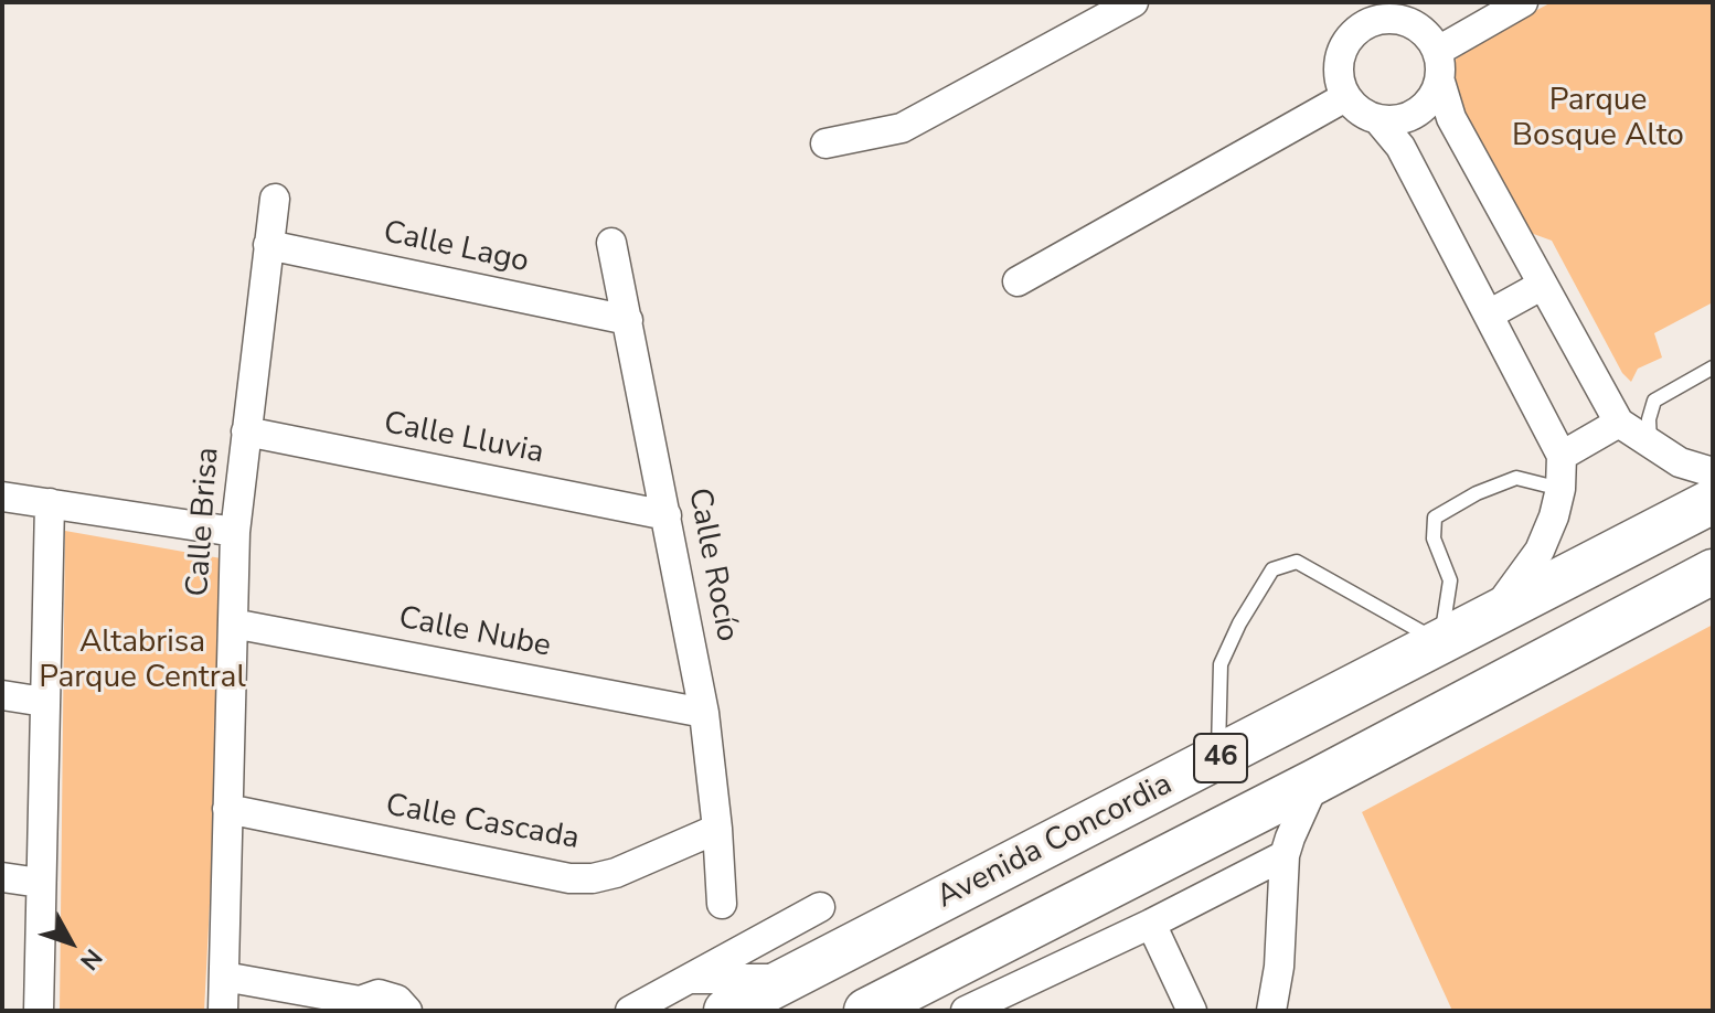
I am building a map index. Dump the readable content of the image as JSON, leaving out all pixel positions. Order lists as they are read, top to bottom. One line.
{"streets":{"main road":["46","Avenida Concordia"],"street":["Calle Lago","Calle Lluvia","Calle Brisa","Calle Rocío","Calle Nube","Calle Cascada"]},"crossings":[["Calle Lago","Calle Brisa"],["Calle Lago","Calle Rocío"],["Calle Lluvia","Calle Brisa"],["Calle Lluvia","Calle Rocío"],["Calle Brisa","Calle Nube"],["Calle Brisa","Calle Cascada"],["Calle Rocío","Calle Nube"],["Calle Rocío","Calle Cascada"]],"parks":["Parque Bosque Alto","Altabrisa Parque Central"],"north":"bottom right"}
